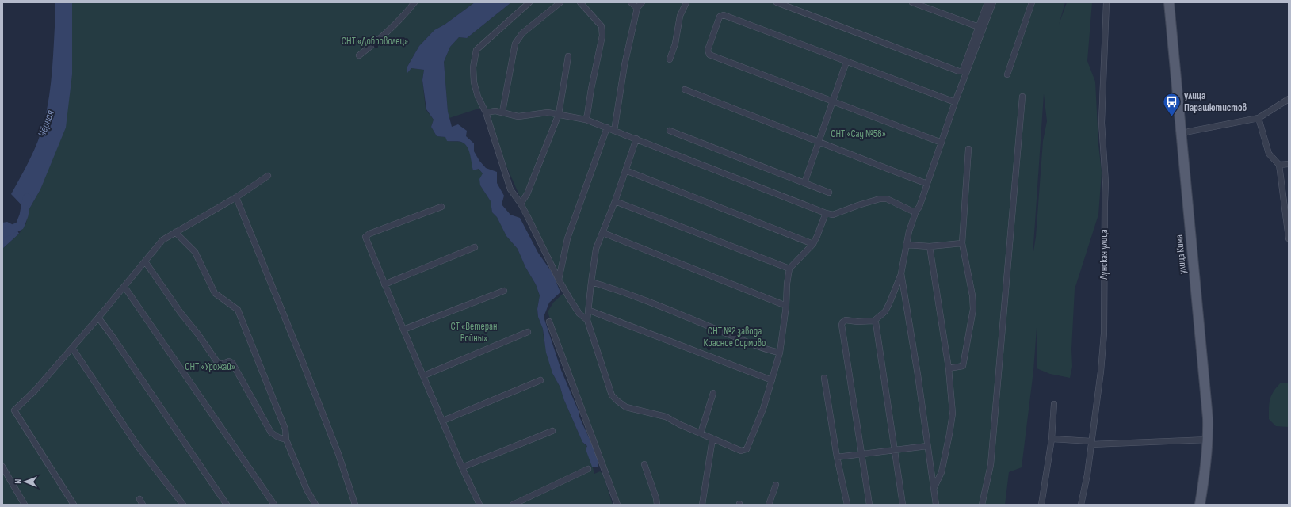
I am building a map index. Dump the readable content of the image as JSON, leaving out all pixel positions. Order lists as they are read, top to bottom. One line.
{"streets":{"main road":["улица Кима"],"street":["Лунская улица"]},"water":["Чёрная"],"parks":["СНТ «Доброволец»","СНТ «Сад №58»","СТ «Ветеран Войны»","СНТ №2 завода Красное Сормово","СНТ «Урожай»"],"places":{"bus stop":["улица Парашютистов"]},"north":"left"}
